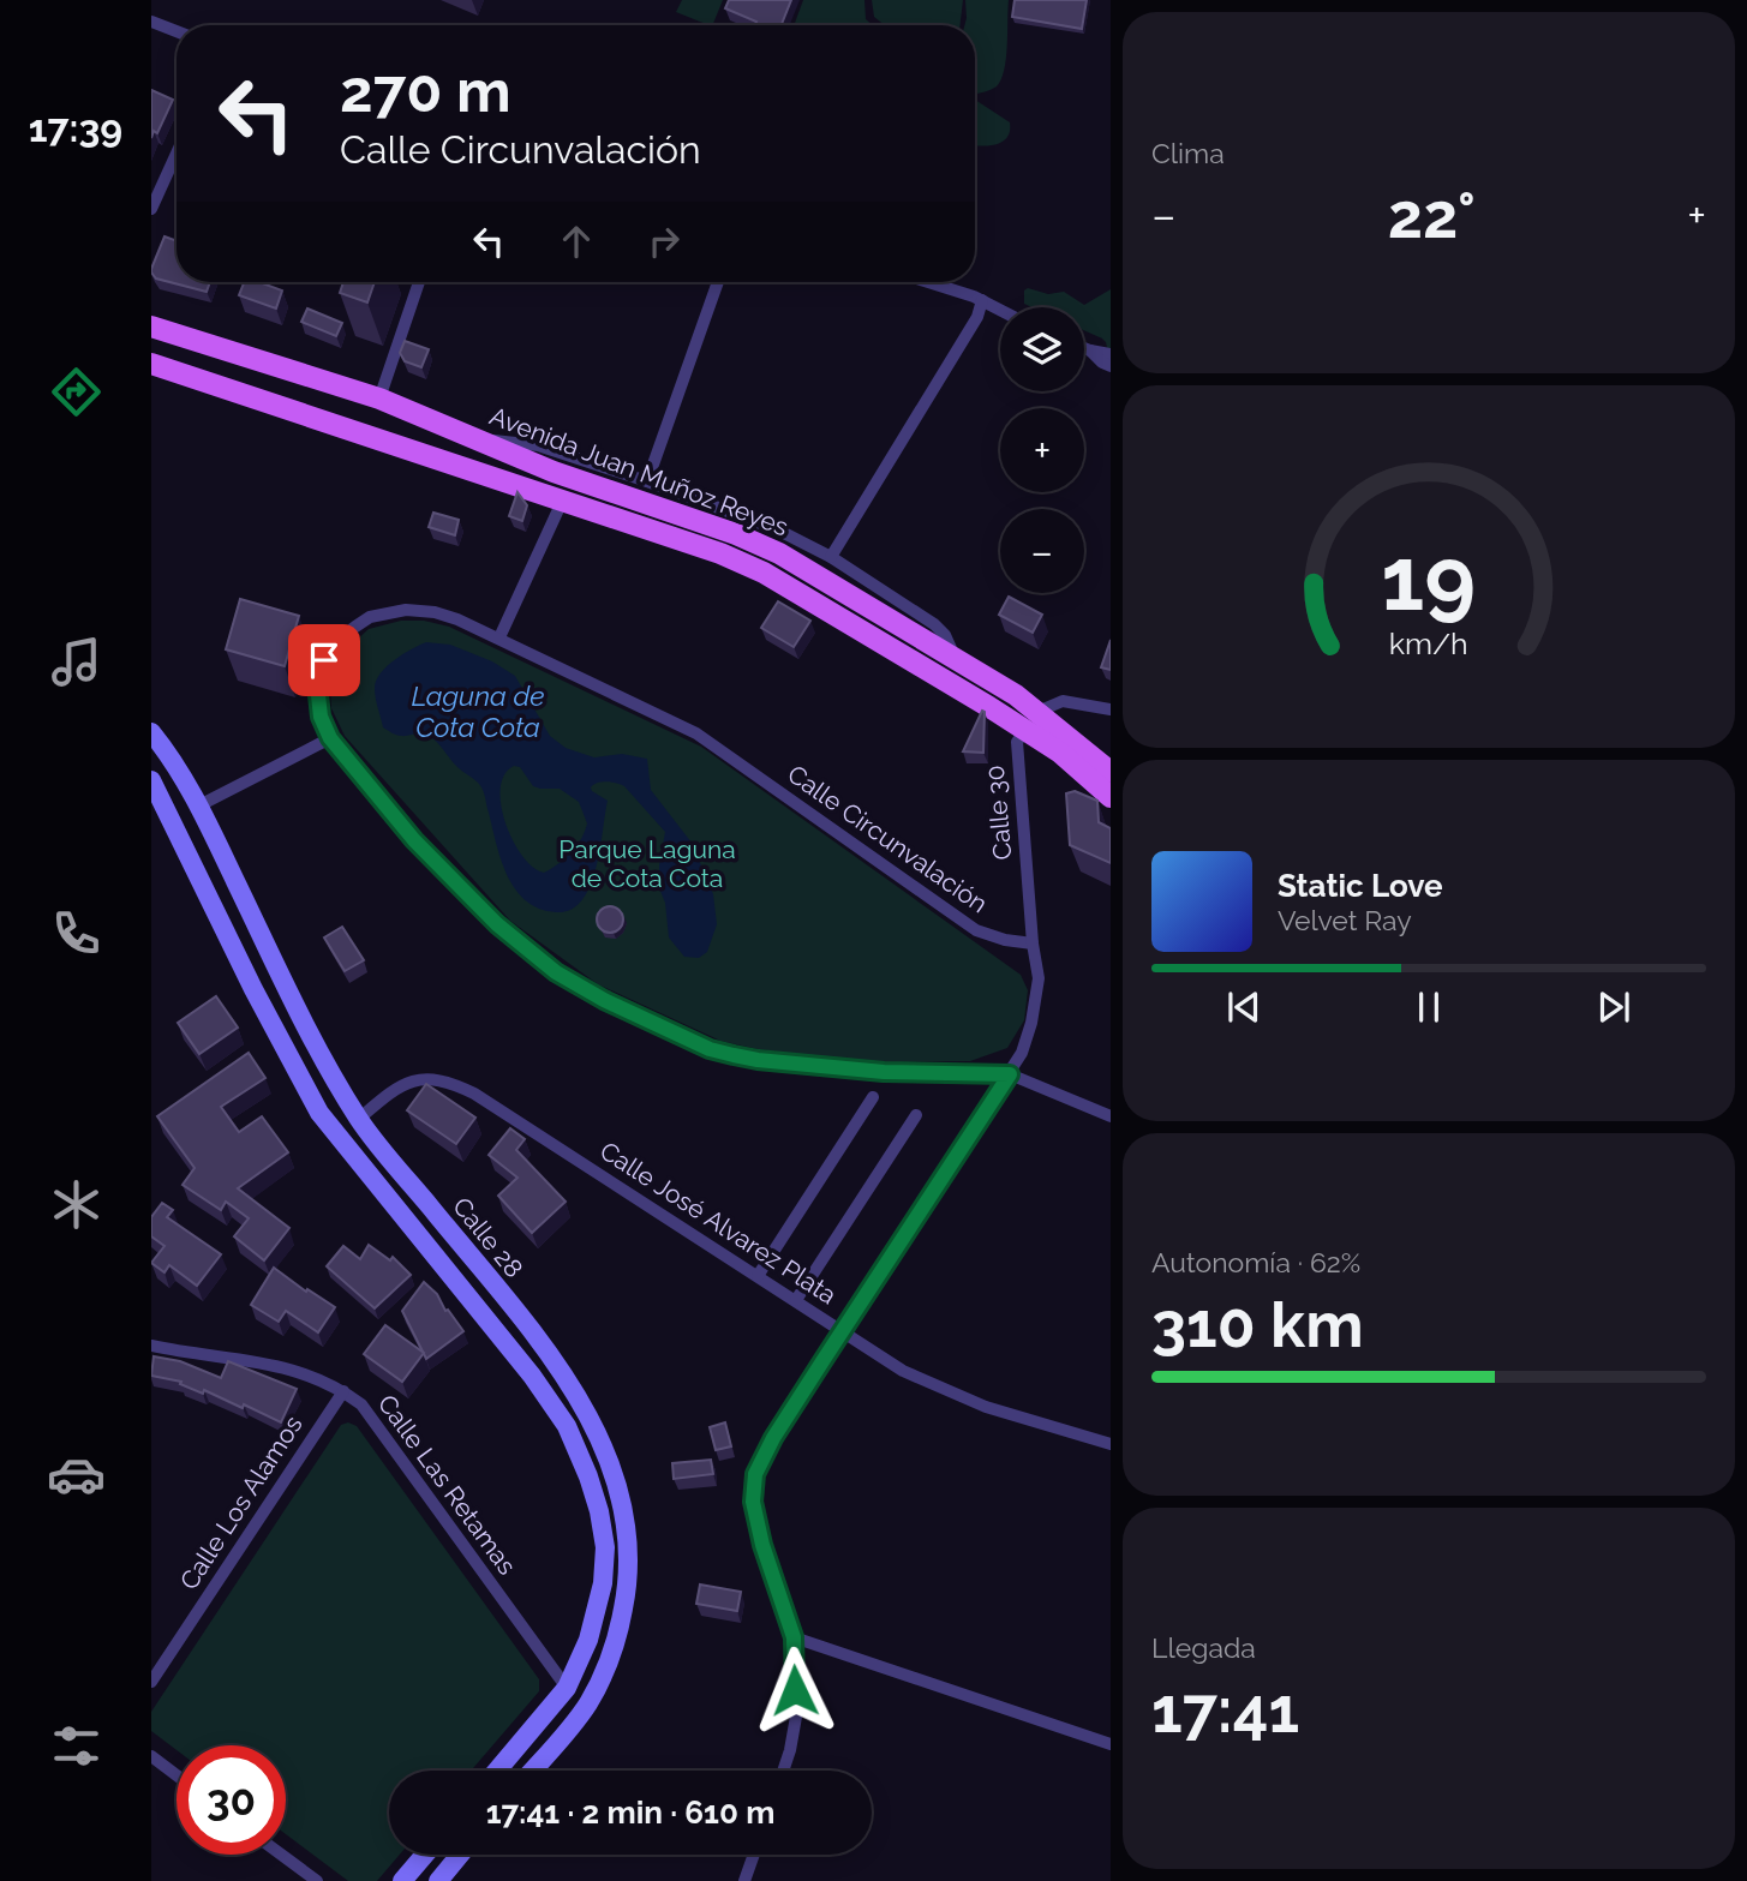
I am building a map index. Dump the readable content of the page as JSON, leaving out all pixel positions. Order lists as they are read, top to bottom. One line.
{"streets":{"main road":["Avenida Juan Muñoz Reyes","Calle 28"],"street":["Calle 30","Calle Circunvalación","Calle José Alvarez Plata","Calle Las Retamas","Calle Los Alamos"]},"crossings":[["Avenida Juan Muñoz Reyes","Calle 30"],["Calle 30","Calle Circunvalación"],["Calle José Alvarez Plata","Calle 28"],["Calle 28","Calle Las Retamas"],["Calle Las Retamas","Calle Los Alamos"]],"water":["Laguna de Cota Cota"],"parks":["Parque Laguna de Cota Cota"],"page":{"tabs":"17:39","tile":["Clima",["Autonomía · 62%","310 km"],["Llegada","17:41"]],"turn":["270 m","Calle Circunvalación"],"heat":["−","22°","+"],"map_buttons":["+","−"],"song":["Static Love","Velvet Ray"],"limit":"30","trip":"17:41 · 2 min · 610 m","gauge":["19","km/h"]}}
